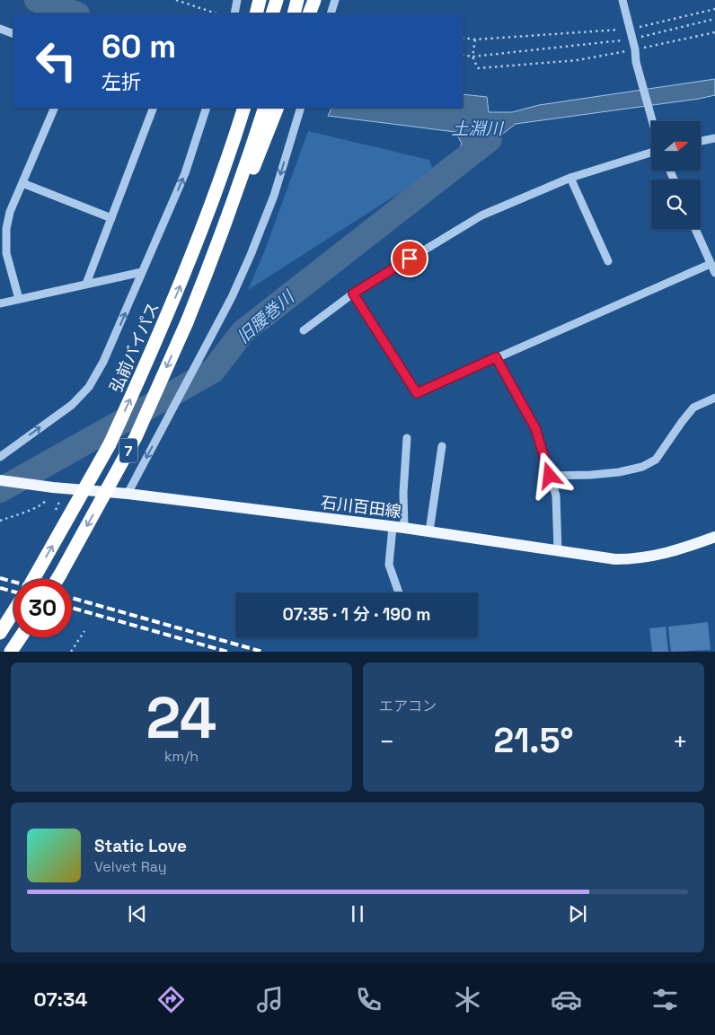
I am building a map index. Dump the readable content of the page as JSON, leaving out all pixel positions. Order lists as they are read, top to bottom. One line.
{"streets":{"highway":["弘前バイパス","7"],"main road":["石川百田線"]},"water":["土淵川","旧腰巻川"],"north":"right","page":{"turn":["60 m","左折"],"limit":"30","trip":"07:35 · 1 分 · 190 m","tile":[["24","km/h"],"エアコン"],"heat":["−","21.5°","+"],"song":["Static Love","Velvet Ray"],"tabs":"07:34"}}
